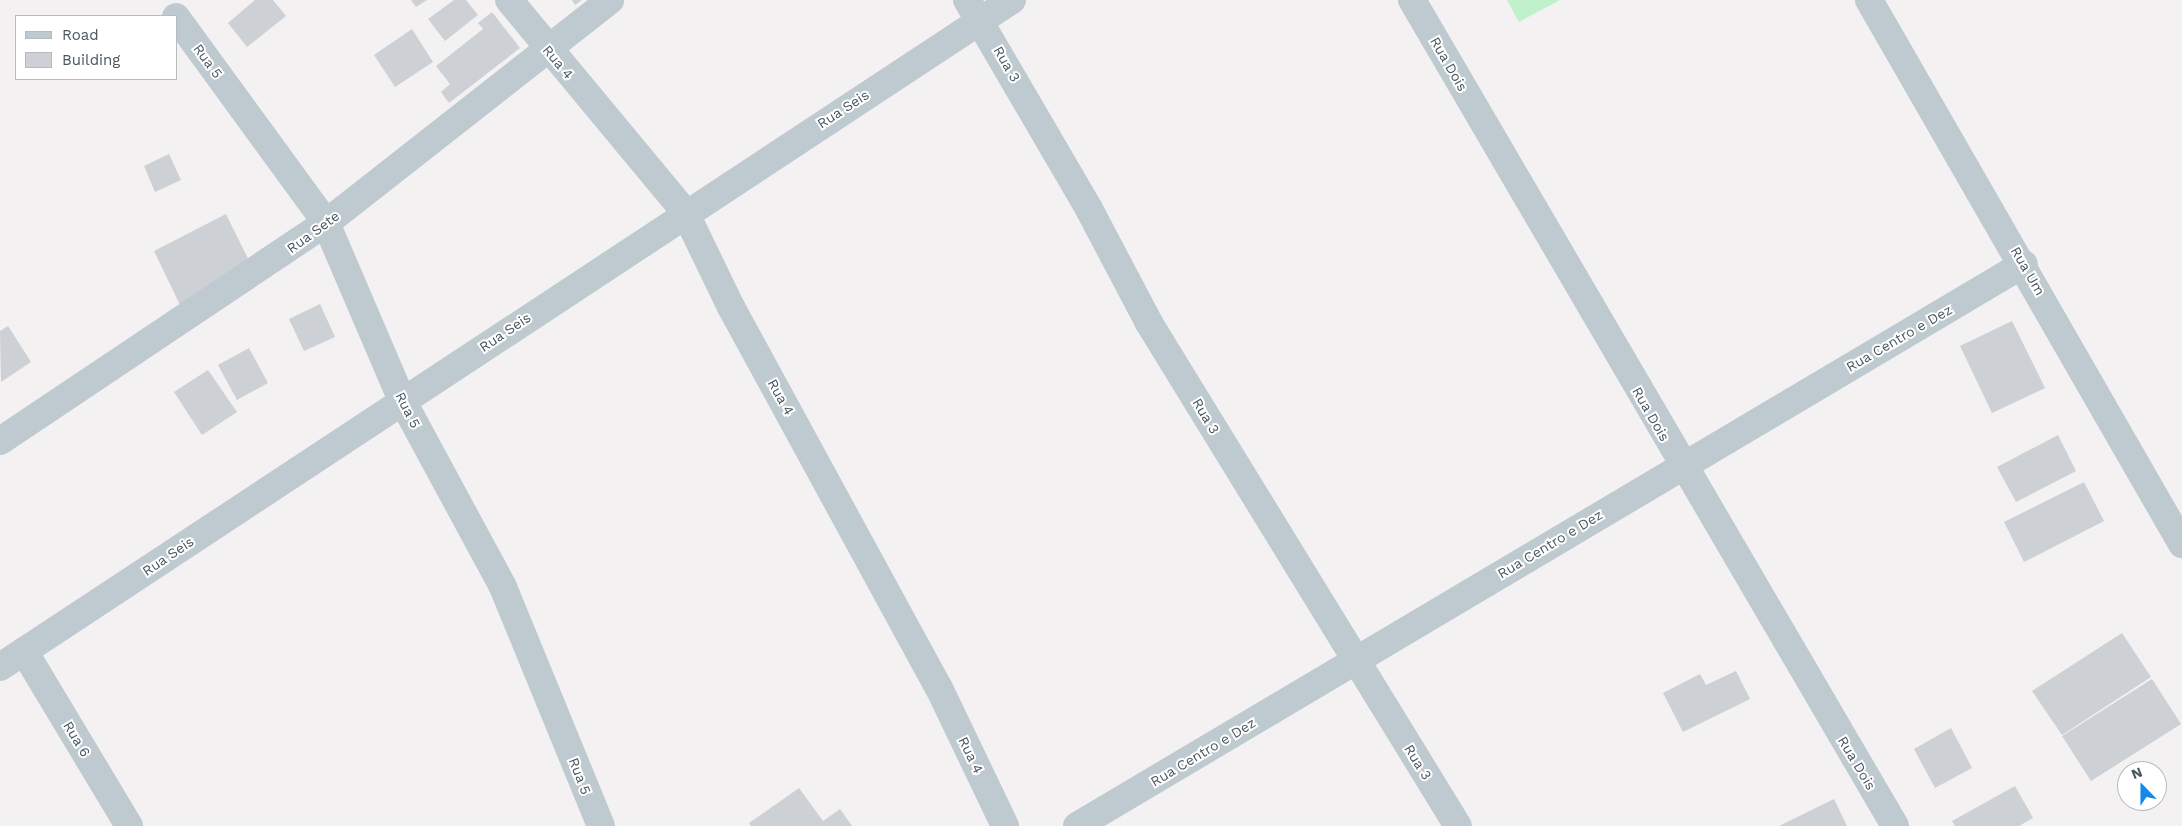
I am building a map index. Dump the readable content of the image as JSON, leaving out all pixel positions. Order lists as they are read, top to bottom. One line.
{"streets":{"street":["Rua 5","Rua 4","Rua 3","Rua Dois","Rua Seis","Rua Sete","Rua Um","Rua Centro e Dez","Rua 6"]},"crossings":[["Rua 5","Rua Seis"],["Rua 5","Rua Sete"],["Rua 4","Rua Seis"],["Rua 4","Rua Sete"],["Rua 3","Rua Seis"],["Rua 3","Rua Centro e Dez"],["Rua Dois","Rua Centro e Dez"],["Rua Seis","Rua 6"],["Rua Um","Rua Centro e Dez"]],"legend":["Road","Building"],"north":"top"}
